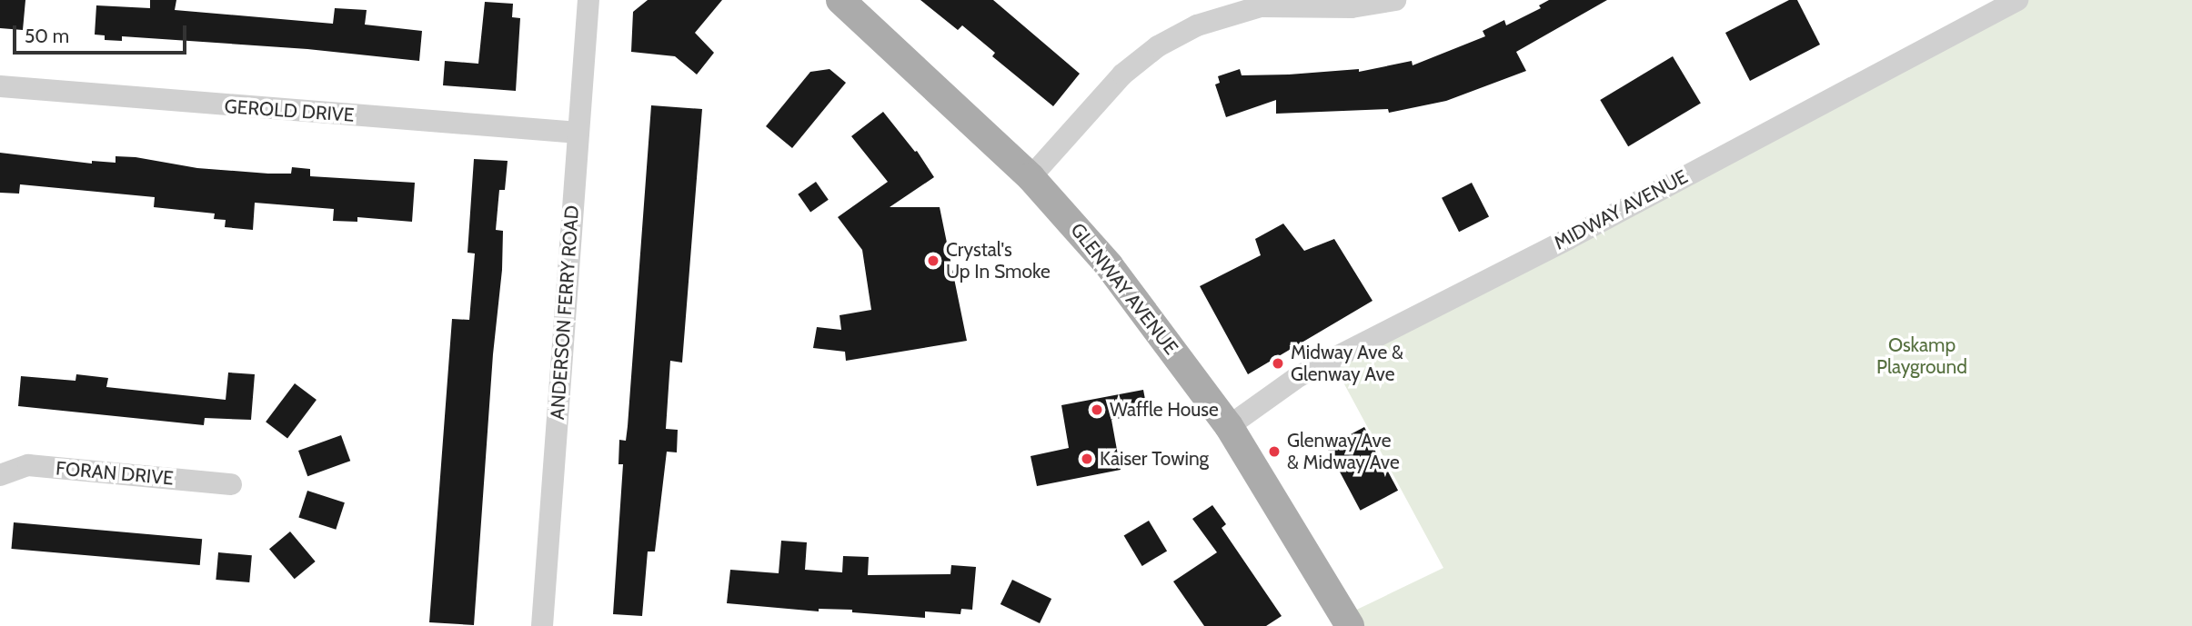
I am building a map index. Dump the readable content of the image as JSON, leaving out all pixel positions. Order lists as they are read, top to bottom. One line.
{"streets":{"main road":["GLENWAY AVENUE"],"street":["GEROLD DRIVE","MIDWAY AVENUE","ANDERSON FERRY ROAD","FORAN DRIVE"]},"crossings":[["GEROLD DRIVE","ANDERSON FERRY ROAD"],["MIDWAY AVENUE","GLENWAY AVENUE"]],"parks":["Oskamp Playground"],"places":["Crystal's Up In Smoke","Midway Ave & Glenway Ave","Waffle House","Glenway Ave & Midway Ave","Kaiser Towing"],"scale_bar":"50 m"}
